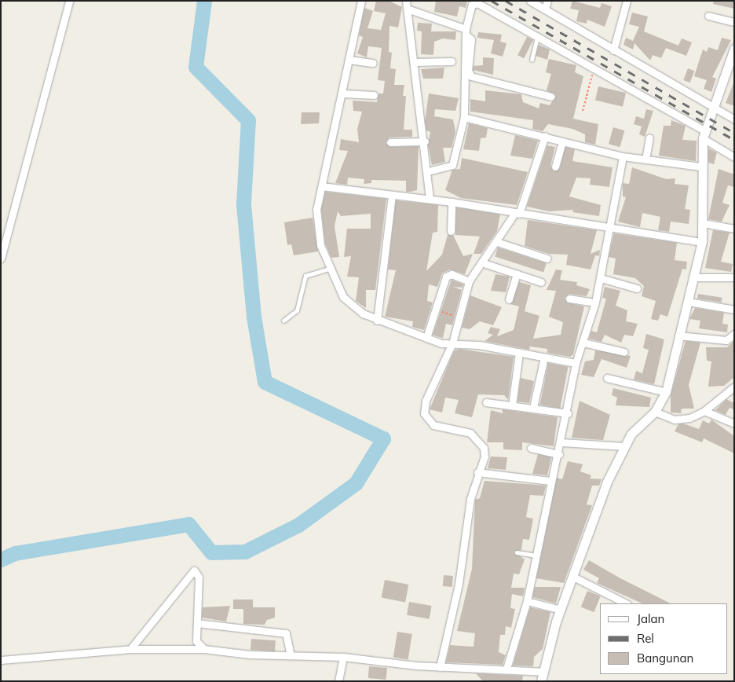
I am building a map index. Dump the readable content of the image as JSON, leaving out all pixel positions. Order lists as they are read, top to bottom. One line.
{"legend":["Jalan","Rel","Bangunan"]}
